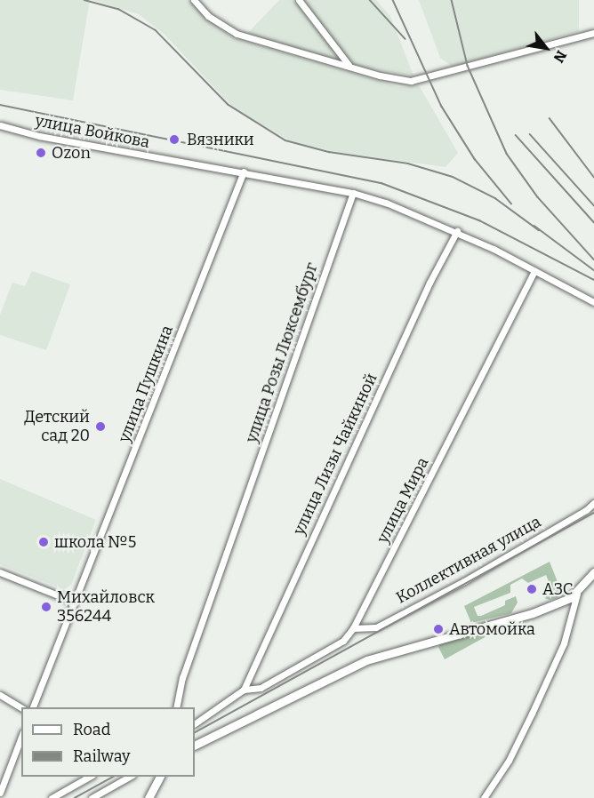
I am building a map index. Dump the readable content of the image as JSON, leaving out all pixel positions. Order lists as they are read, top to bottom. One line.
{"streets":{"street":["улица Войкова","улица Розы Люксембург","улица Пушкина","улица Лизы Чайкиной","улица Мира","Коллективная улица"]},"crossings":[["улица Войкова","улица Пушкина"],["улица Лизы Чайкиной","улица Мира"],["улица Мира","Коллективная улица"]],"places":["Вязники","Ozon","Детский сад 20","школа №5","АЗС","Михайловск 356244","Автомойка"],"legend":["Road","Railway"],"north":"bottom right"}
